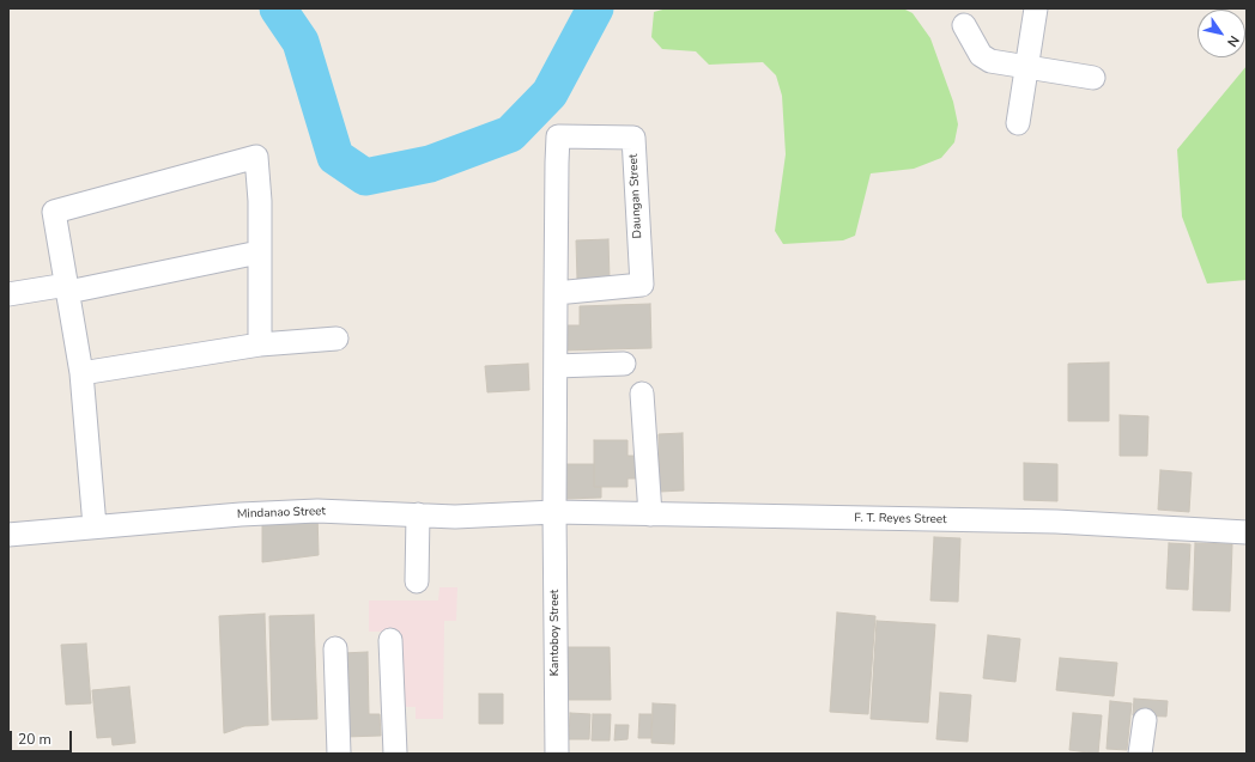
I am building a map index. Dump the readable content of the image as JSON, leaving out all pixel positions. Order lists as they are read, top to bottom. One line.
{"streets":{"street":["Daungan Street","Mindanao Street","F. T. Reyes Street","Kantoboy Street"]},"crossings":[["Daungan Street","Mindanao Street"],["Daungan Street","F. T. Reyes Street"],["Daungan Street","Kantoboy Street"],["Mindanao Street","F. T. Reyes Street"],["Mindanao Street","Kantoboy Street"],["F. T. Reyes Street","Kantoboy Street"]],"scale_bar":"20 m","north":"bottom right"}
